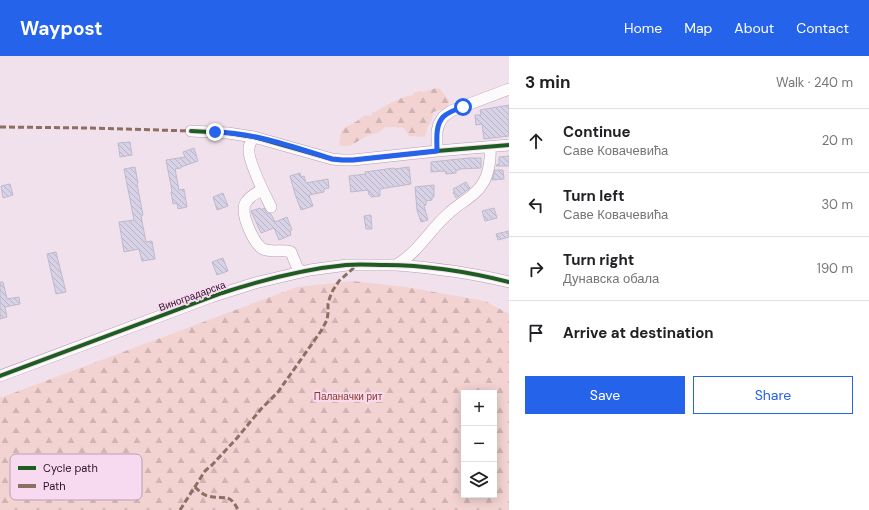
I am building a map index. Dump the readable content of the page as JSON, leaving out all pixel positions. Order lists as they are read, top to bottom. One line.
{"streets":{"street":["Виноградарска"]},"parks":["Паланачки рит"],"legend":["Cycle path","Path"],"page":{"header":"Waypost","nav":["Home","Map","About","Contact"],"heading":["3 min","Walk · 240 m"],"list":[["Continue","Саве Ковачевића","20 m"],["Turn left","Саве Ковачевића","30 m"],["Turn right","Дунавска обала","190 m"],"Arrive at destination"],"buttons":["Save","Share"],"map_buttons":["+","−"]}}
